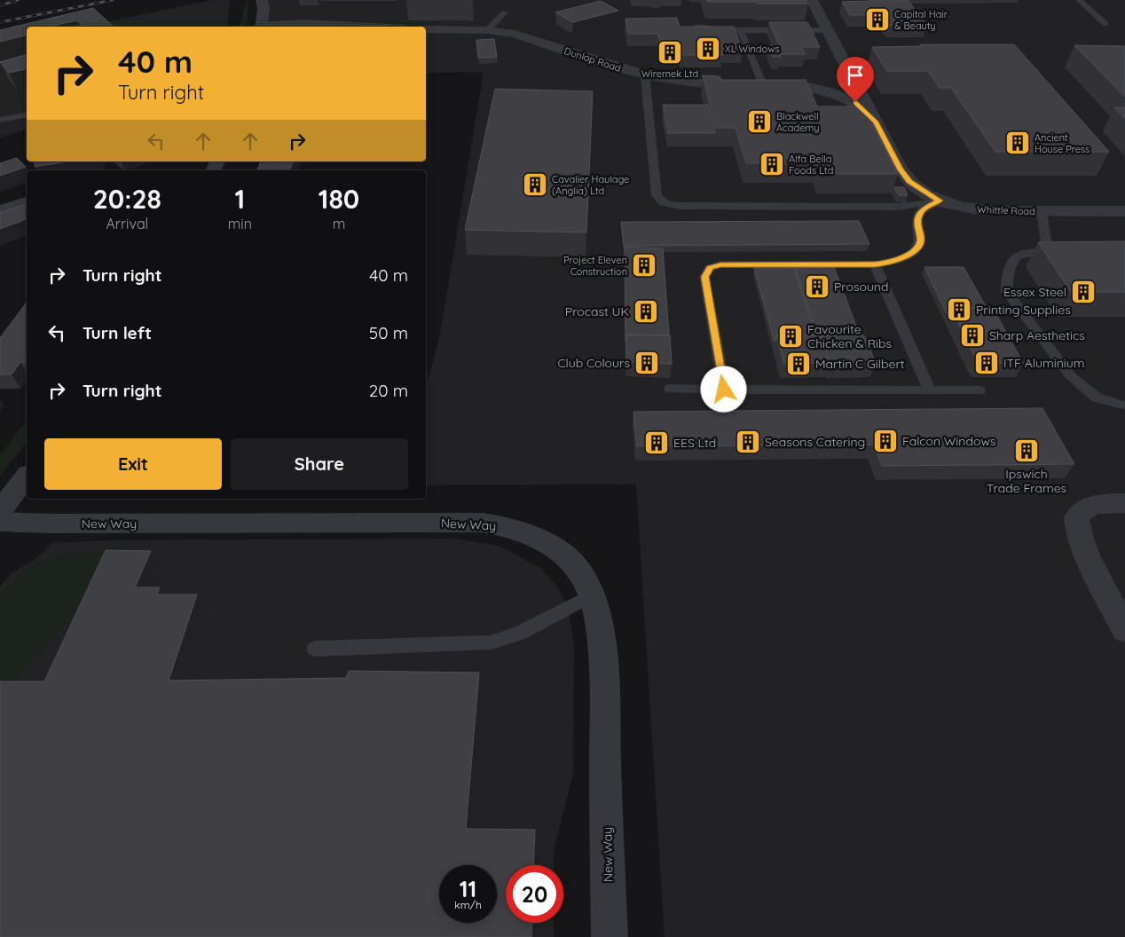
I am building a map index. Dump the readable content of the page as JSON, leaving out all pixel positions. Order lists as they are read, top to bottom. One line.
{"streets":{"street":["Dunlop Road","Whittle Road","New Way"]},"crossings":[["Dunlop Road","Whittle Road"]],"places":{"building":["Capital Hair & Beauty","XL Windows","Wiremek Ltd","Blackwell Academy","Ancient House Press","Alfa Bella Foods Ltd","Cavalier Haulage (Anglia) Ltd","Project Eleven Construction","Prosound","Essex Steel","Printing Supplies","Procast UK","Sharp Aesthetics","Favourite Chicken & Ribs","Club Colours","ITF Aluminium","Martin C Gilbert","Falcon Windows","Seasons Catering","EES Ltd","Ipswich Trade Frames"]},"page":{"turn":["40 m","Turn right"],"eta":["20:28","Arrival","1","min","180","m"],"list":[{"name":"Turn right","value":"40 m"},{"name":"Turn left","value":"50 m"},{"name":"Turn right","value":"20 m"}],"buttons":["Exit","Share"],"speed":"11 km/h","limit":"20"}}
